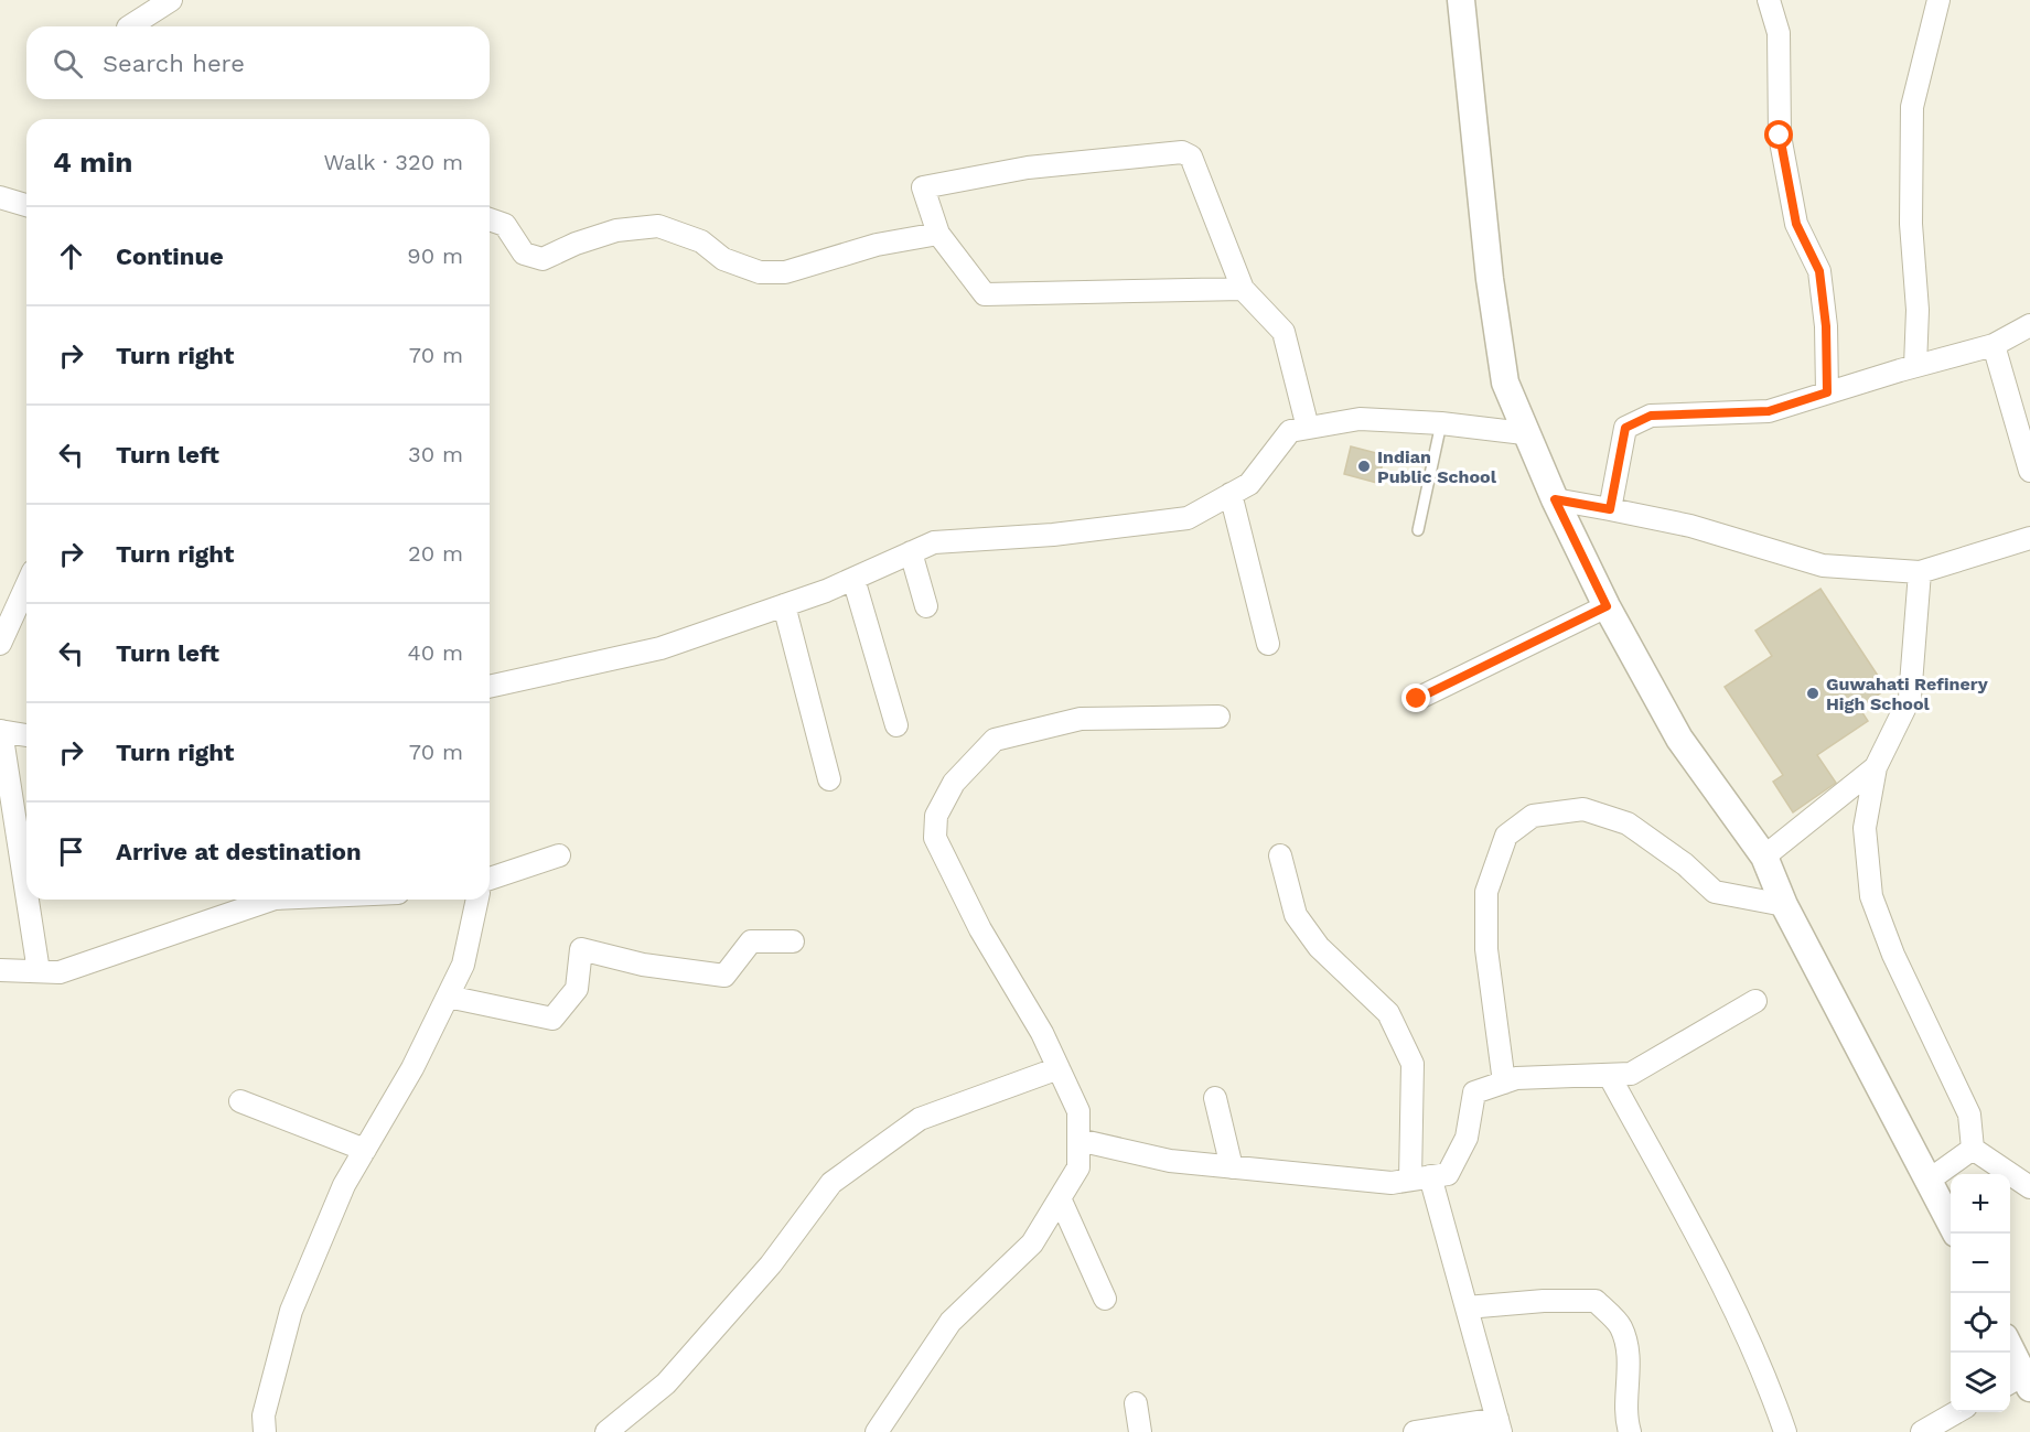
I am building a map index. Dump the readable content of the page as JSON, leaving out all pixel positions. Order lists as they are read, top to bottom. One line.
{"places":["Indian Public School","Guwahati Refinery High School"],"page":{"search":"Search here","heading":["4 min","Walk · 320 m"],"list":[["Continue","90 m"],["Turn right","70 m"],["Turn left","30 m"],["Turn right","20 m"],["Turn left","40 m"],["Turn right","70 m"],"Arrive at destination"],"map_buttons":["+","−"]}}
